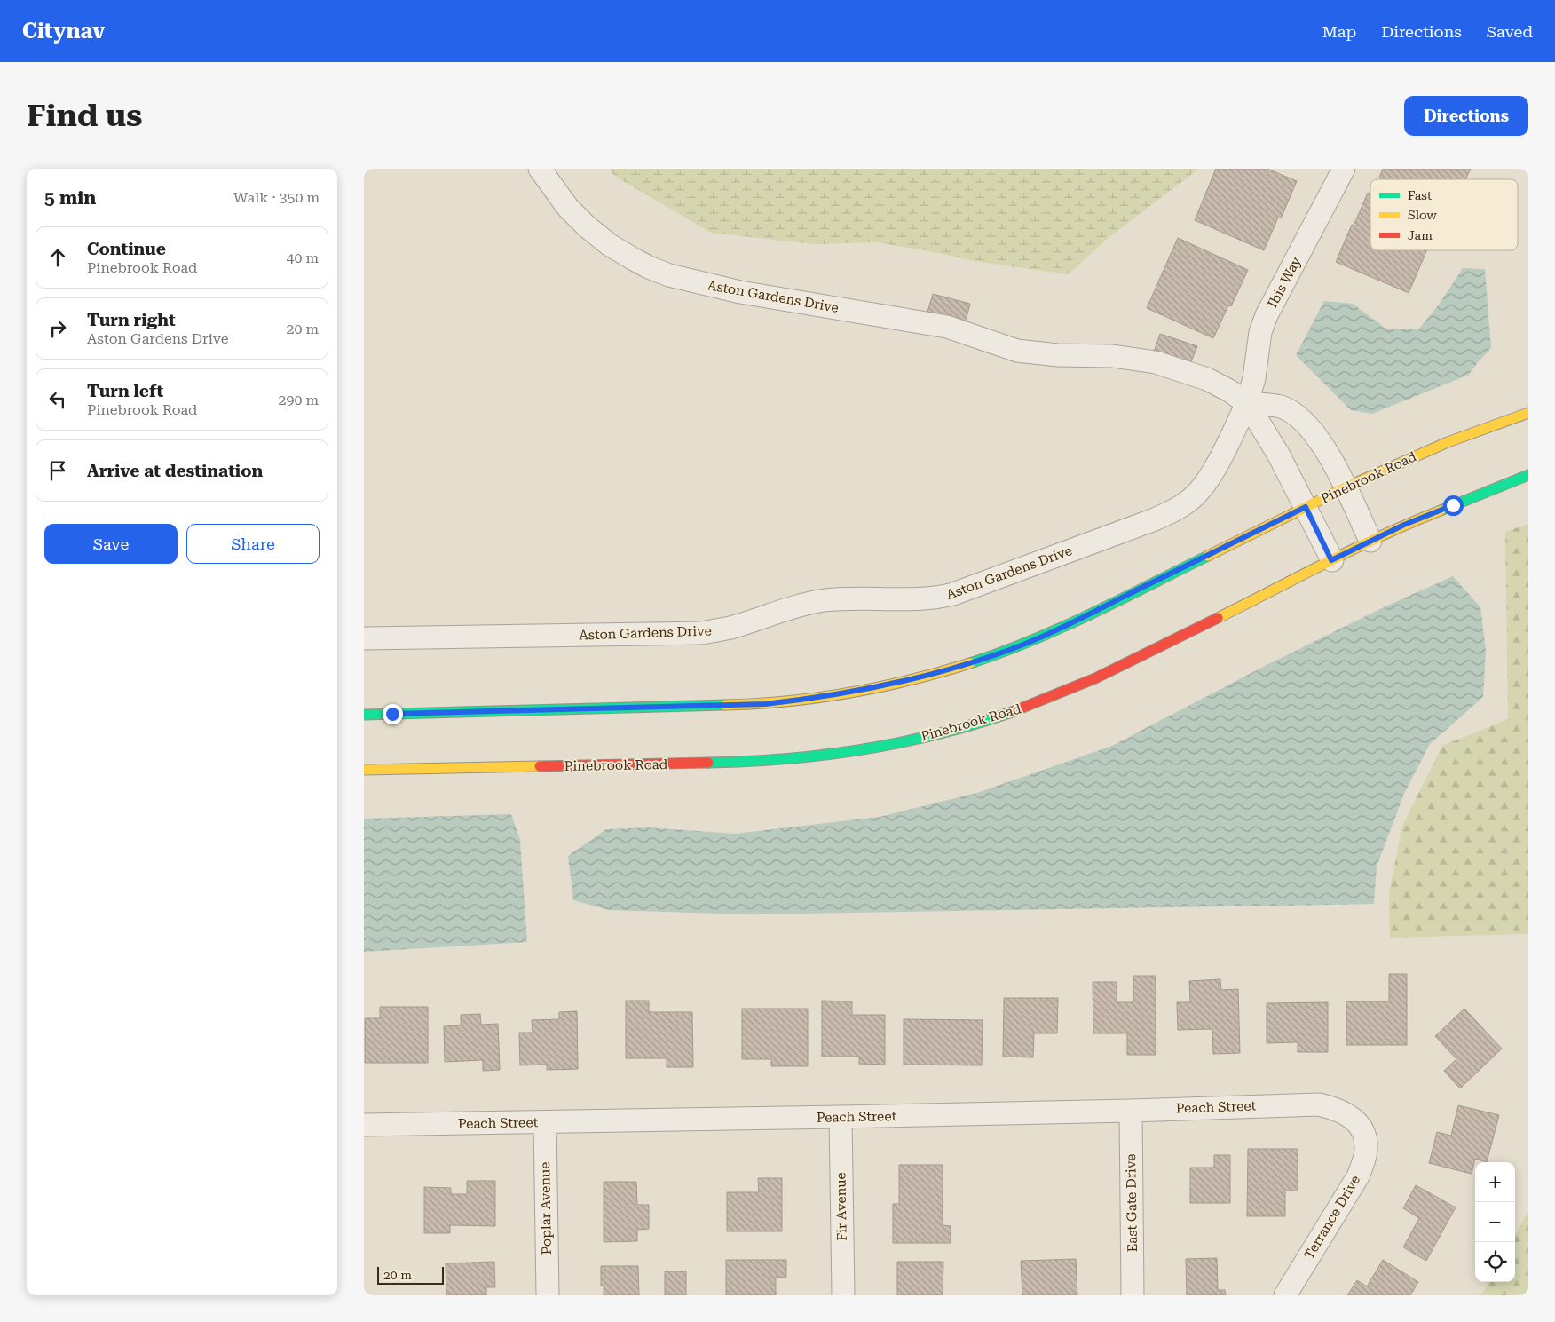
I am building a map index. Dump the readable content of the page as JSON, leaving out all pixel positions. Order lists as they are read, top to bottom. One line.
{"streets":{"street":["Ibis Way","Aston Gardens Drive","Pinebrook Road","Peach Street","East Gate Drive","Fir Avenue","Poplar Avenue","Terrance Drive"]},"crossings":[["Ibis Way","Aston Gardens Drive"],["Aston Gardens Drive","Pinebrook Road"],["Peach Street","East Gate Drive"],["Peach Street","Fir Avenue"],["Peach Street","Poplar Avenue"],["Peach Street","Terrance Drive"]],"legend":["Fast","Slow","Jam"],"scale_bar":"20 m","page":{"header":"Citynav","nav":["Map","Directions","Saved"],"buttons":["Directions",["Save","Share"]],"title":"Find us","heading":["5 min","Walk · 350 m"],"list":[["Continue","Pinebrook Road","40 m"],["Turn right","Aston Gardens Drive","20 m"],["Turn left","Pinebrook Road","290 m"],"Arrive at destination"],"map_buttons":["+","−"],"scale":"20 m"}}
